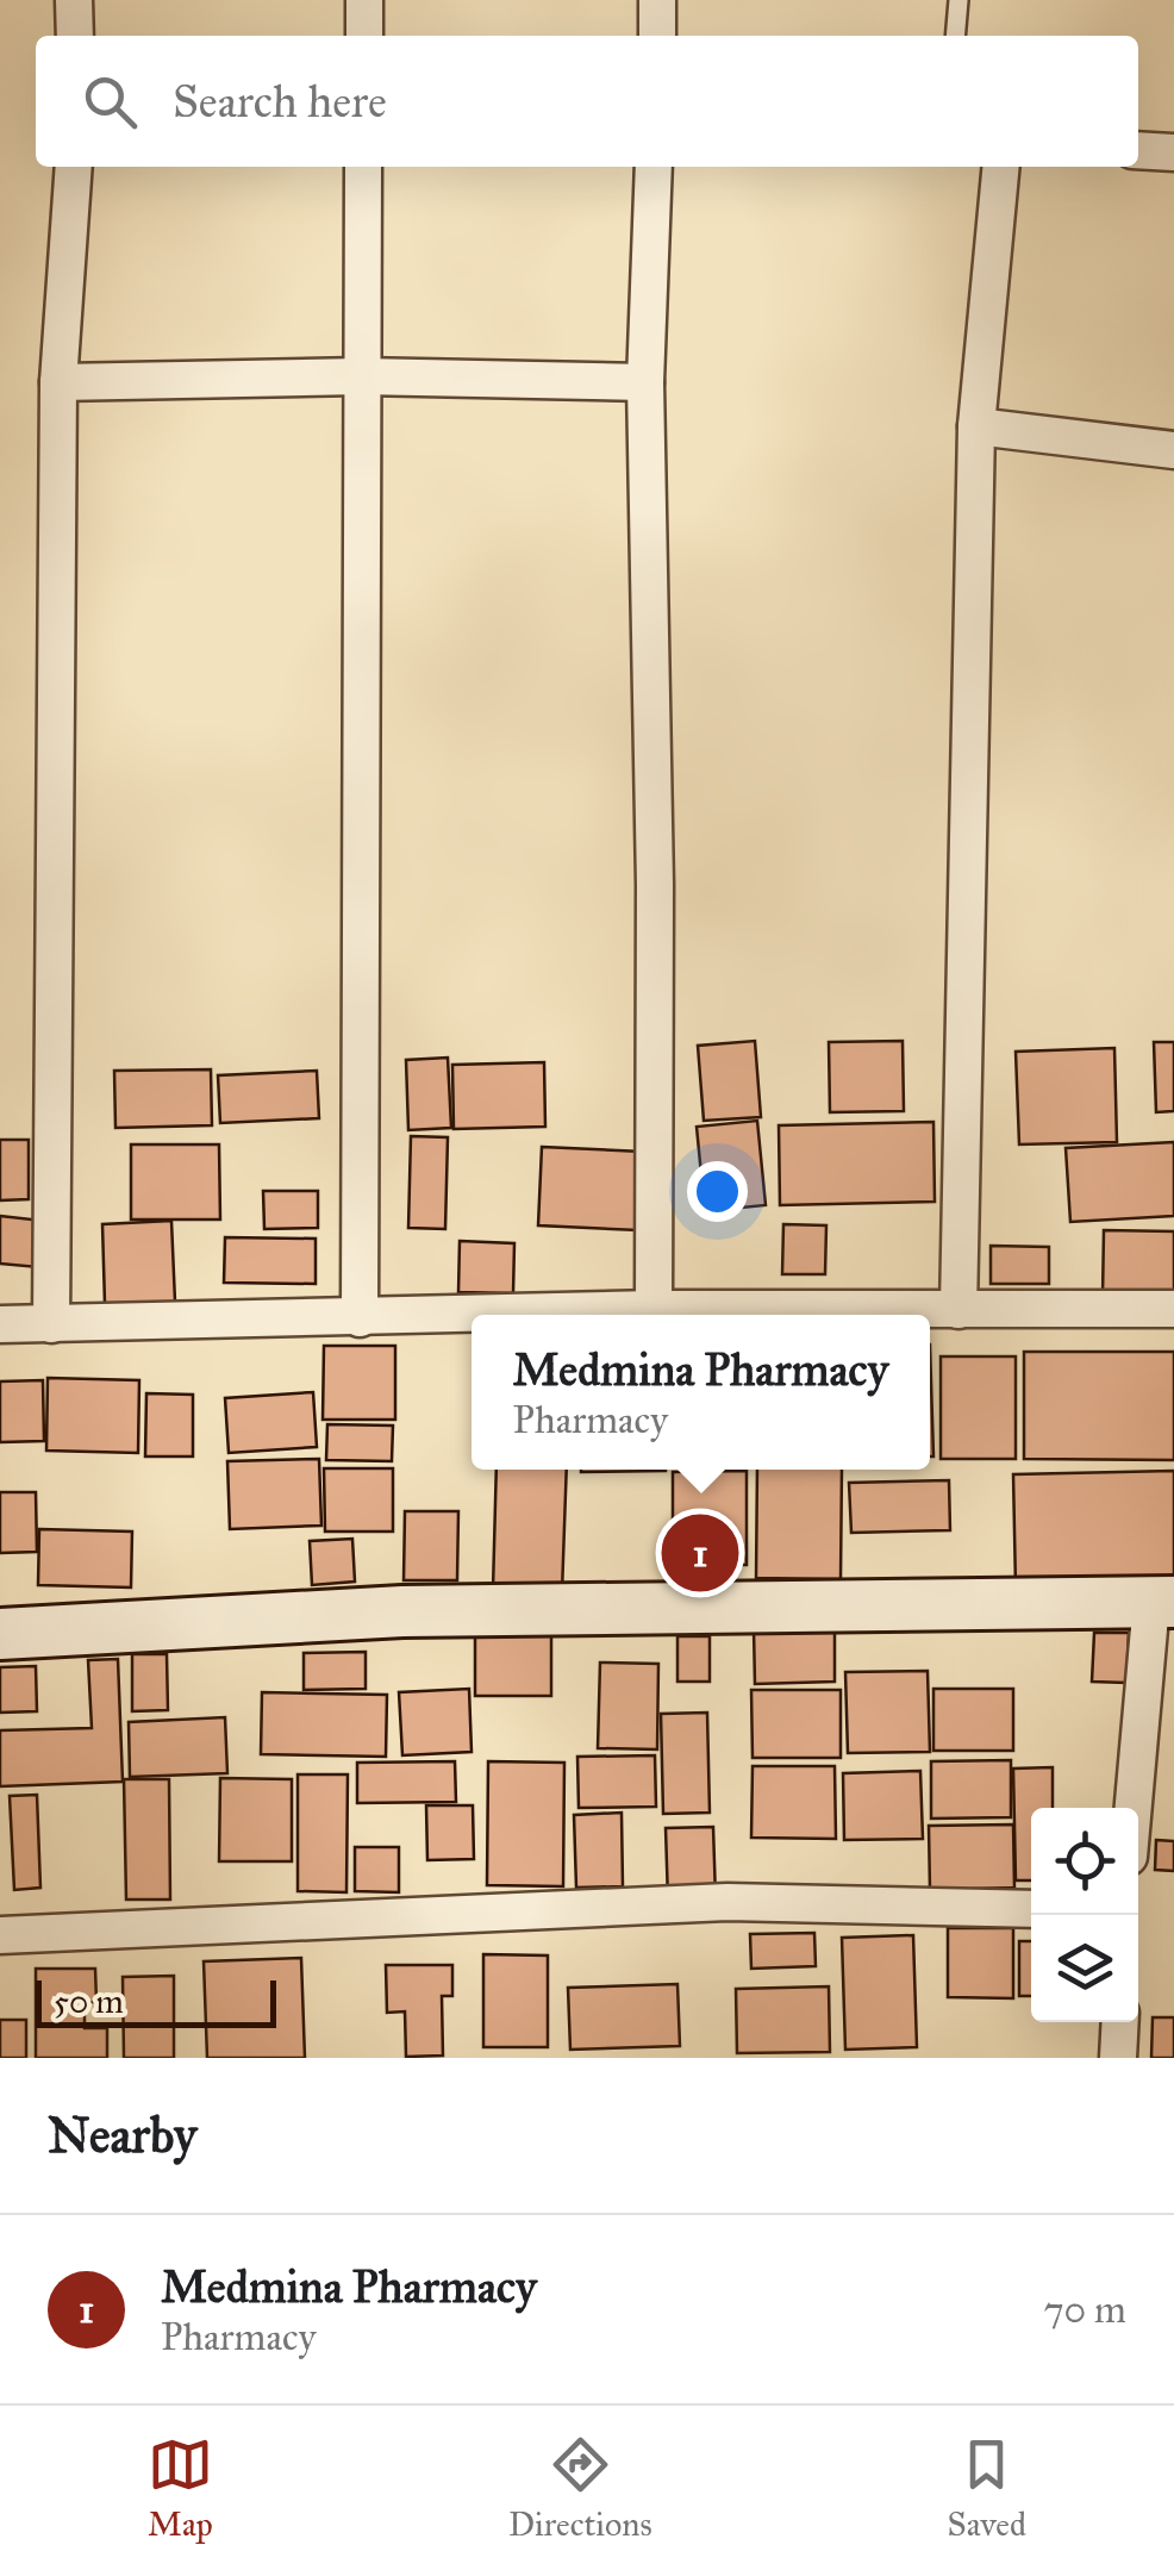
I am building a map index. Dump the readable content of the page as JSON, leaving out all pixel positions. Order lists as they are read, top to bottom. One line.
{"scale_bar":"50 m","page":{"search":"Search here","popup":["Medmina Pharmacy","Pharmacy"],"pins":"1","scale":"50 m","heading":"Nearby","list":[{"mark":"1","name":"Medmina Pharmacy","note":"Pharmacy","value":"70 m"}],"nav":["Map","Directions","Saved"]}}
